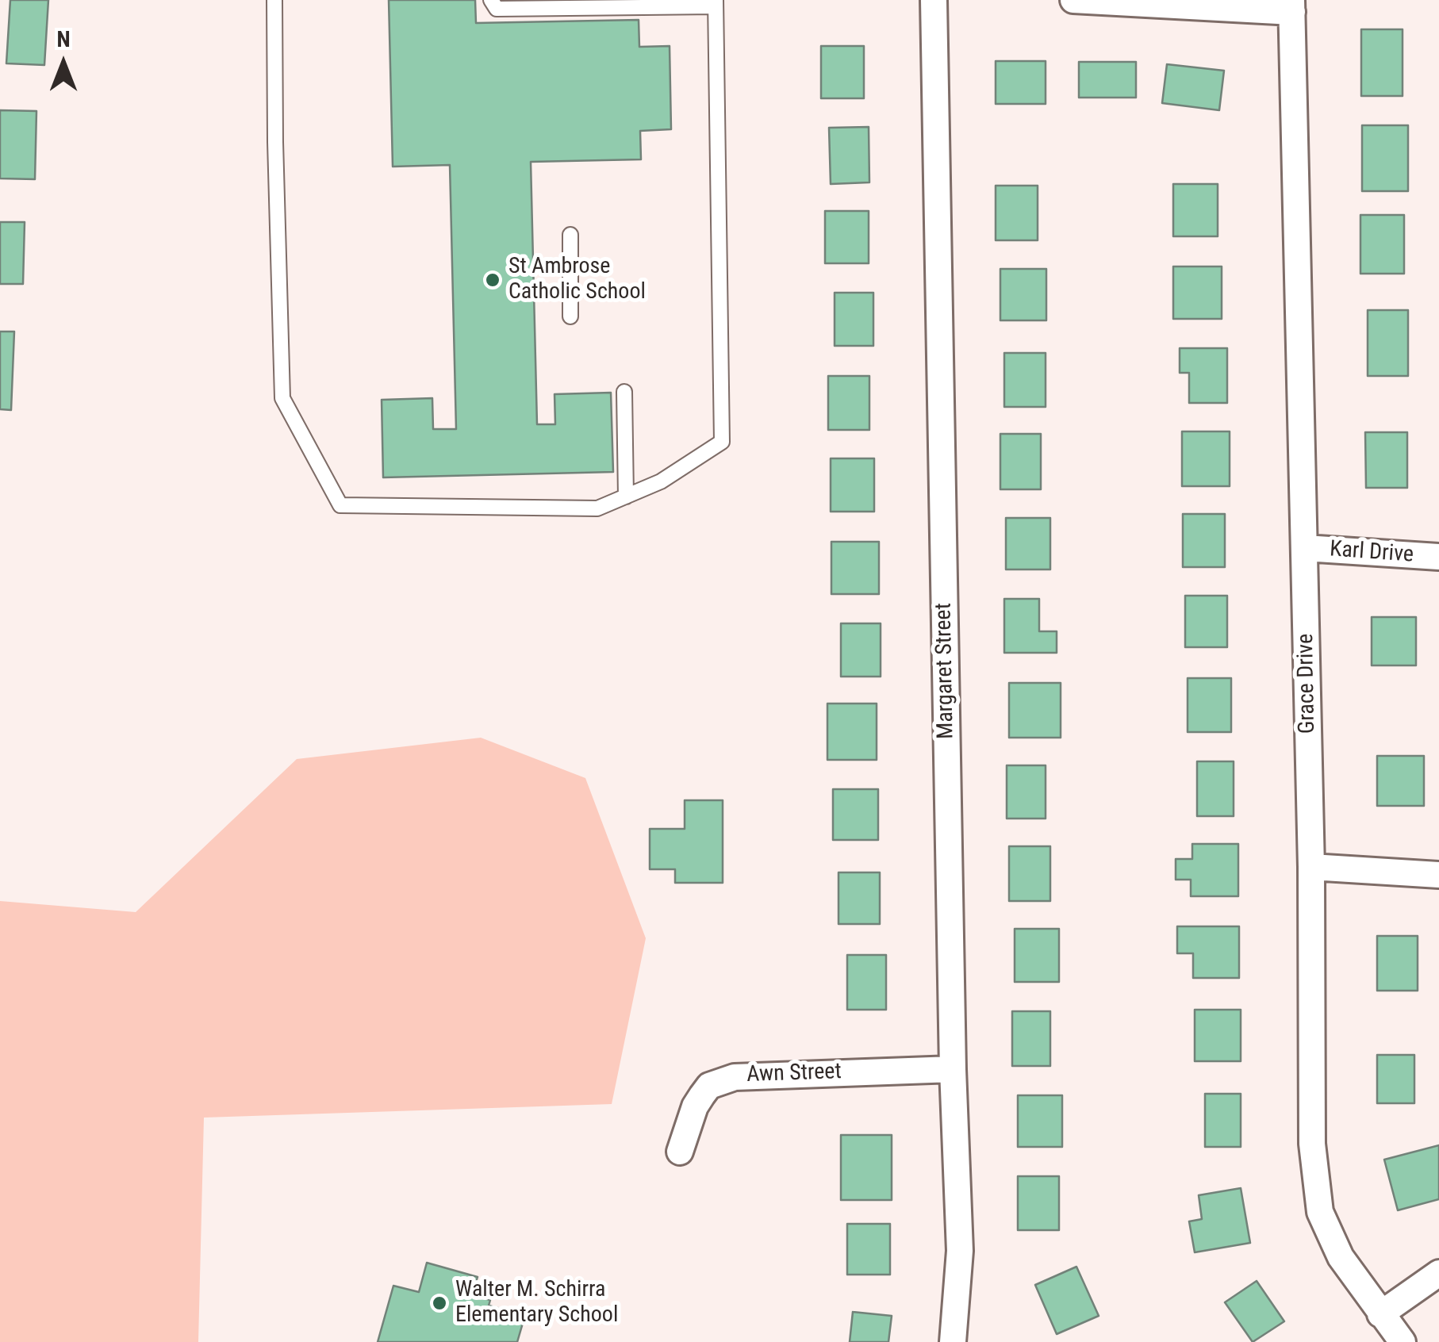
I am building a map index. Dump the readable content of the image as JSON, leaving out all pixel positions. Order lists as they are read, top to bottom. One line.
{"streets":{"street":["Karl Drive","Margaret Street","Grace Drive","Awn Street"]},"crossings":[["Karl Drive","Grace Drive"],["Margaret Street","Awn Street"]],"places":["St Ambrose Catholic School","Walter M. Schirra Elementary School"],"north":"top"}
